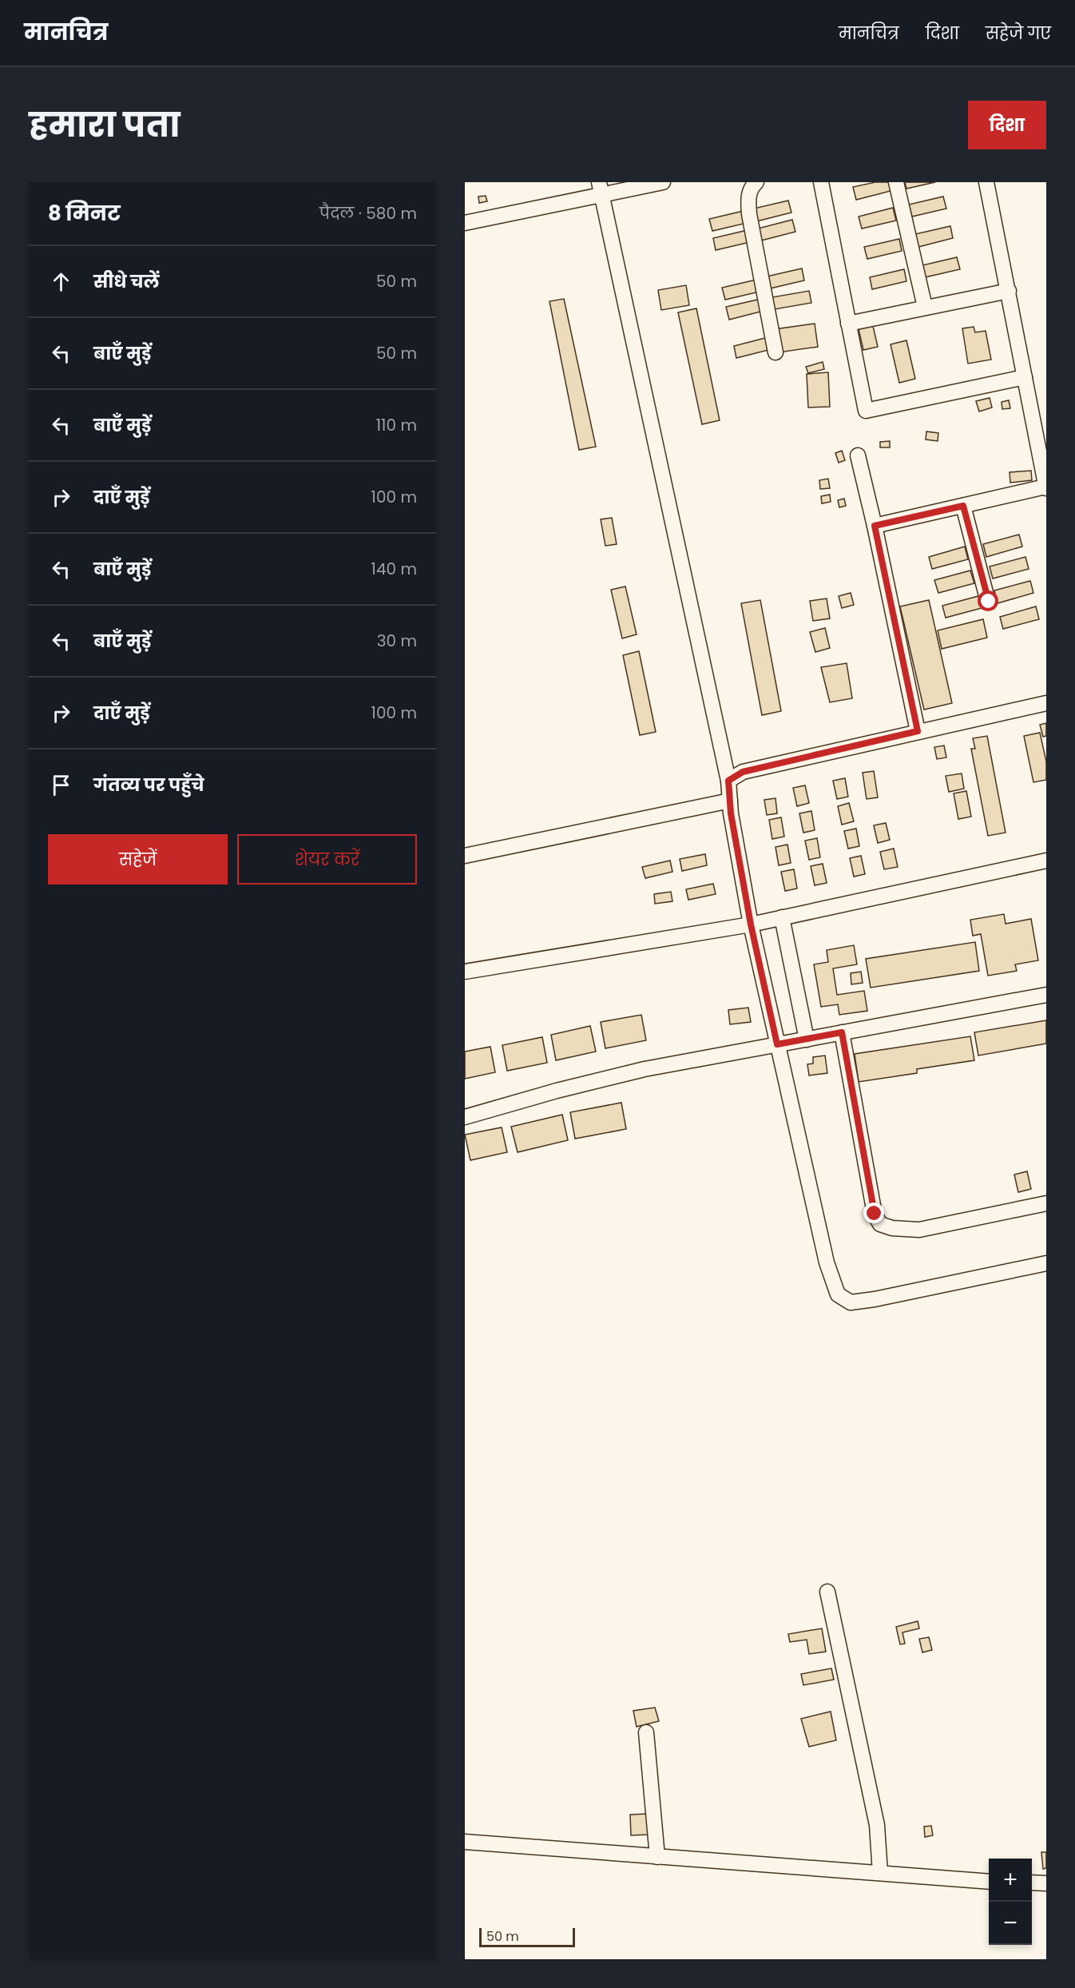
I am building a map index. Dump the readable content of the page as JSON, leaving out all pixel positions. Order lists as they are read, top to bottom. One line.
{"scale_bar":"50 m","page":{"header":"मानचित्र","nav":["मानचित्र","दिशा","सहेजे गए"],"title":"हमारा पता","buttons":["दिशा",["सहेजें","शेयर करें"]],"heading":["8 मिनट","पैदल · 580 m"],"list":[["सीधे चलें","50 m"],["बाएँ मुड़ें","50 m"],["बाएँ मुड़ें","110 m"],["दाएँ मुड़ें","100 m"],["बाएँ मुड़ें","140 m"],["बाएँ मुड़ें","30 m"],["दाएँ मुड़ें","100 m"],"गंतव्य पर पहुँचे"],"map_buttons":["+","−"],"scale":"50 m"}}
